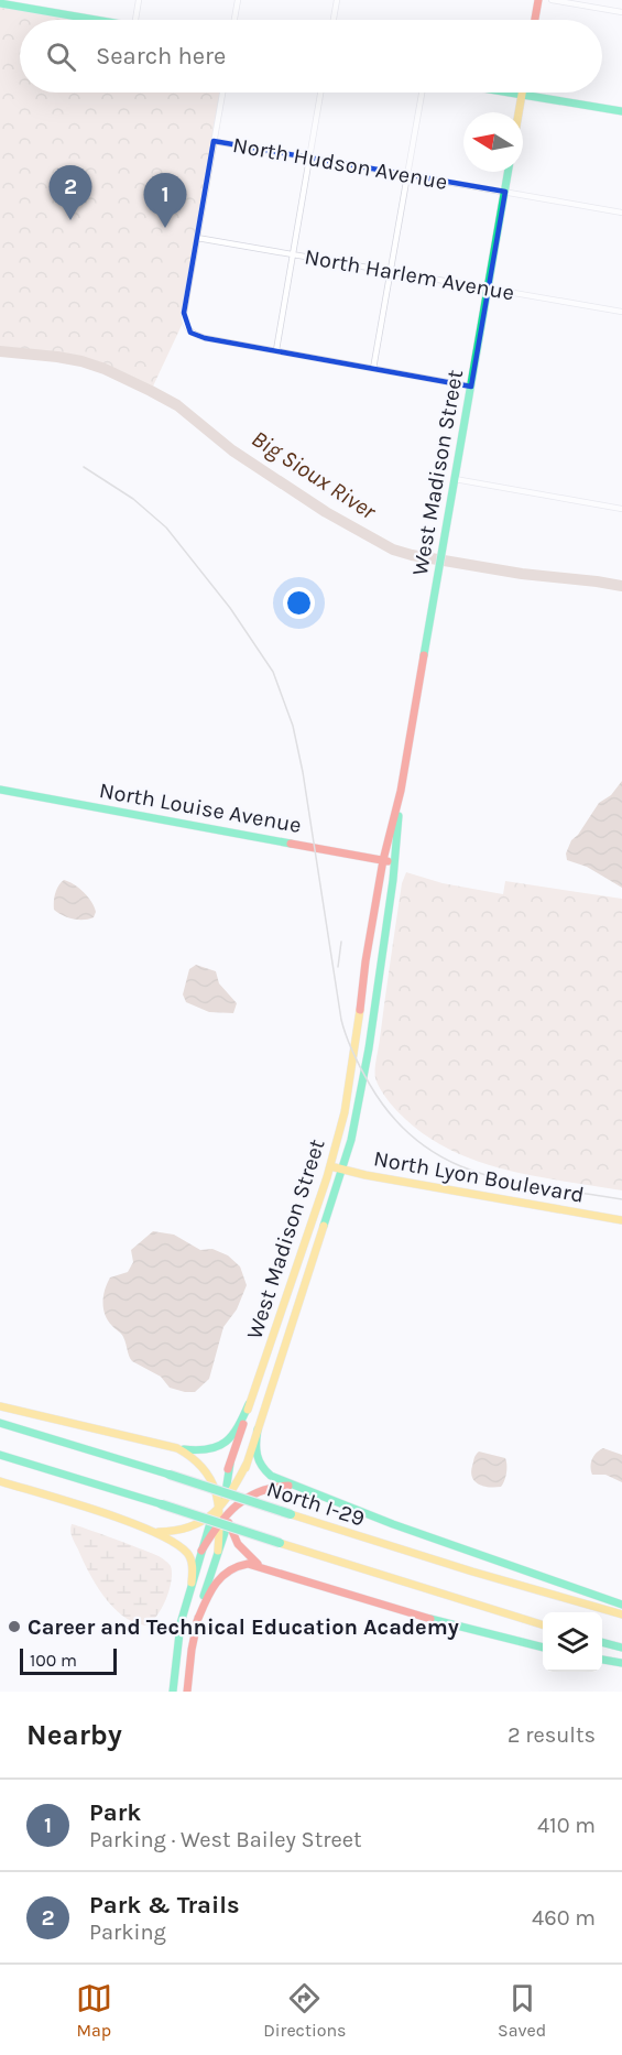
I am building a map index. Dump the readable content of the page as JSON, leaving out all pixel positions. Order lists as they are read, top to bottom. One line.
{"streets":{"main road":["West Madison Street","North Louise Avenue","North Lyon Boulevard","North I-29"],"street":["North Hudson Avenue","North Harlem Avenue"]},"crossings":[["North Hudson Avenue","West Madison Street"],["North Harlem Avenue","West Madison Street"],["West Madison Street","North Louise Avenue"],["West Madison Street","North Lyon Boulevard"]],"water":["Big Sioux River"],"places":["Career and Technical Education Academy"],"scale_bar":"100 m","north":"left","page":{"search":"Search here","pins":["2","1"],"scale":"100 m","heading":["Nearby","2 results"],"list":[{"mark":"1","name":"Park","note":"Parking · West Bailey Street","value":"410 m"},{"mark":"2","name":"Park & Trails","note":"Parking","value":"460 m"}],"nav":["Map","Directions","Saved"]}}
